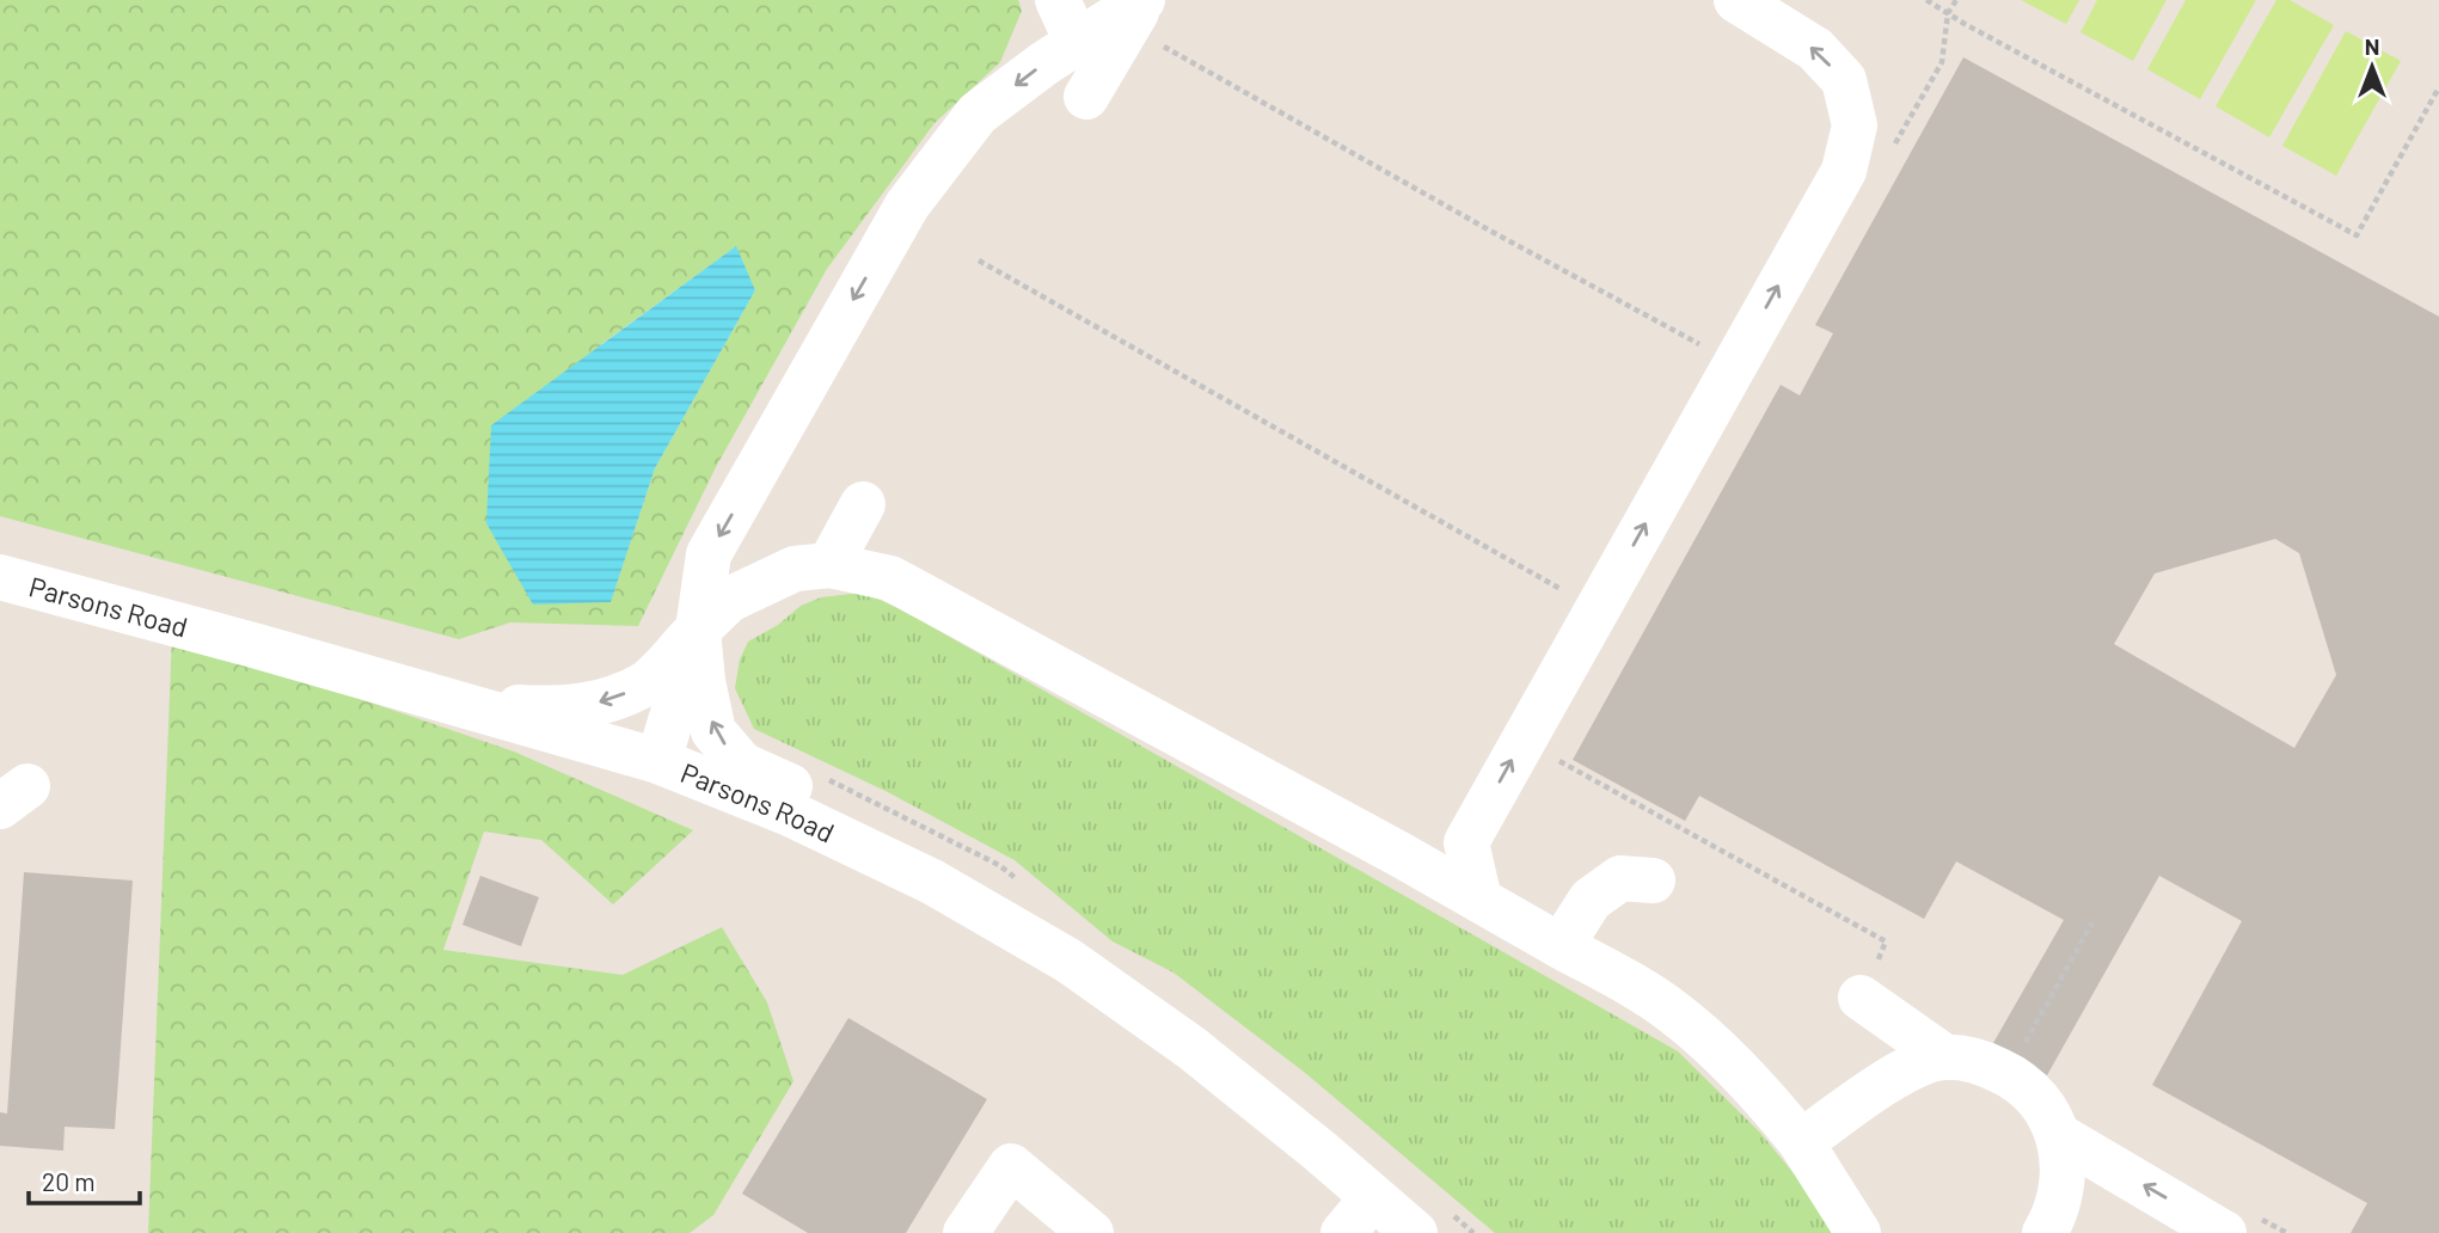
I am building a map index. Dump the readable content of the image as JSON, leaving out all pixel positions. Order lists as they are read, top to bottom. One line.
{"streets":{"street":["Parsons Road"]},"scale_bar":"20 m","north":"top"}
